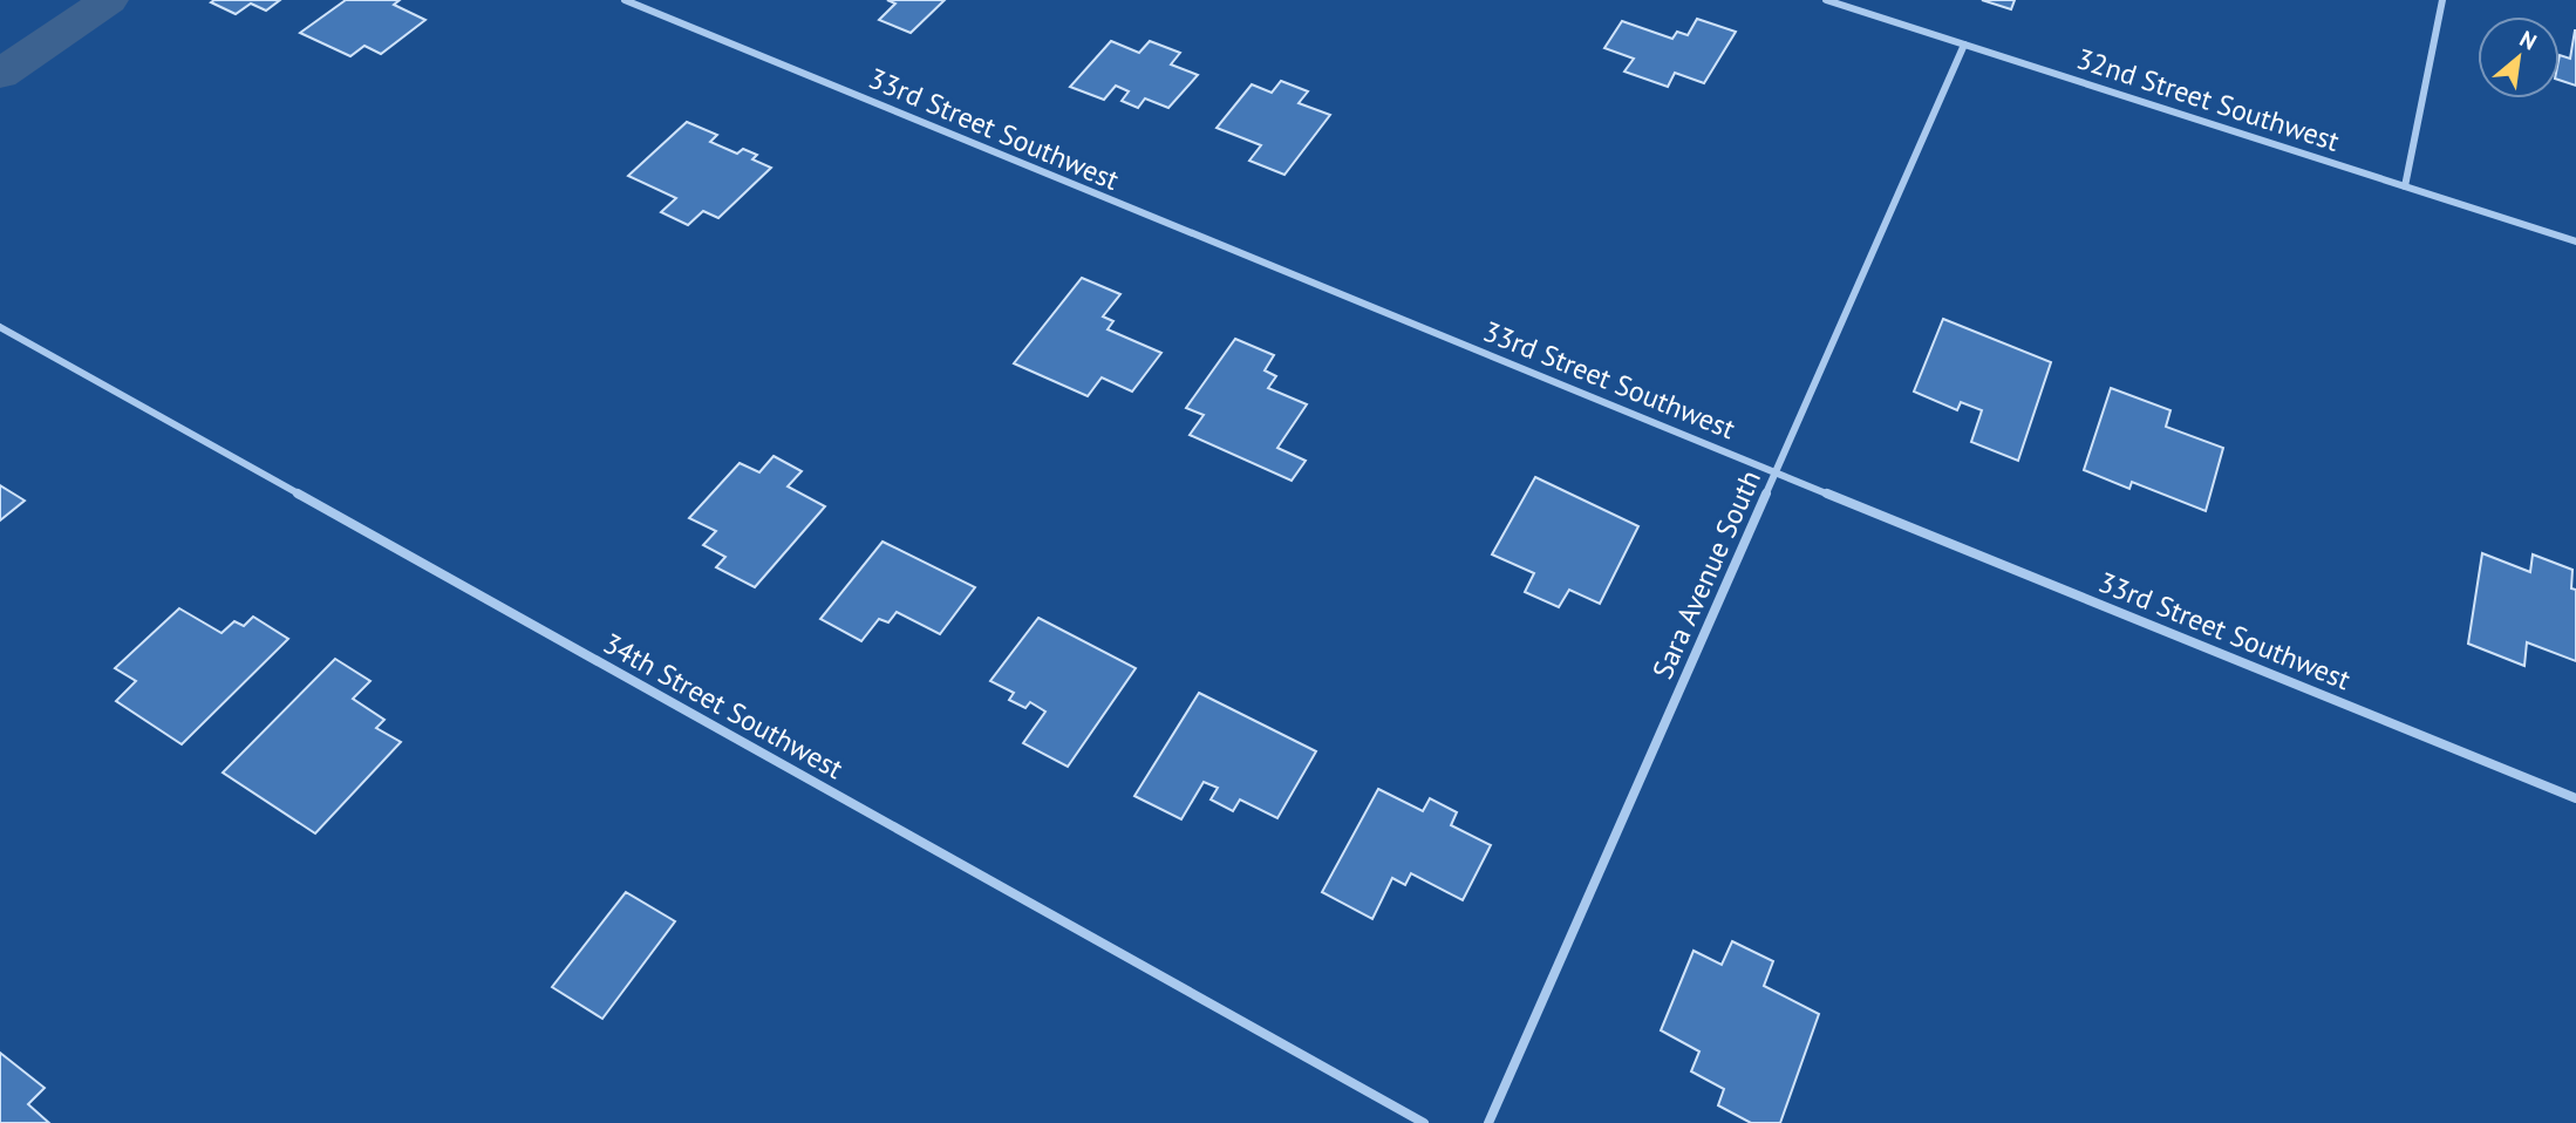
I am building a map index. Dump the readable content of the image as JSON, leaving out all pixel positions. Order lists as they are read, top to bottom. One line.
{"streets":{"street":["32nd Street Southwest","33rd Street Southwest","Sara Avenue South","34th Street Southwest"]},"crossings":[["32nd Street Southwest","Sara Avenue South"],["33rd Street Southwest","Sara Avenue South"]],"north":"top right"}
